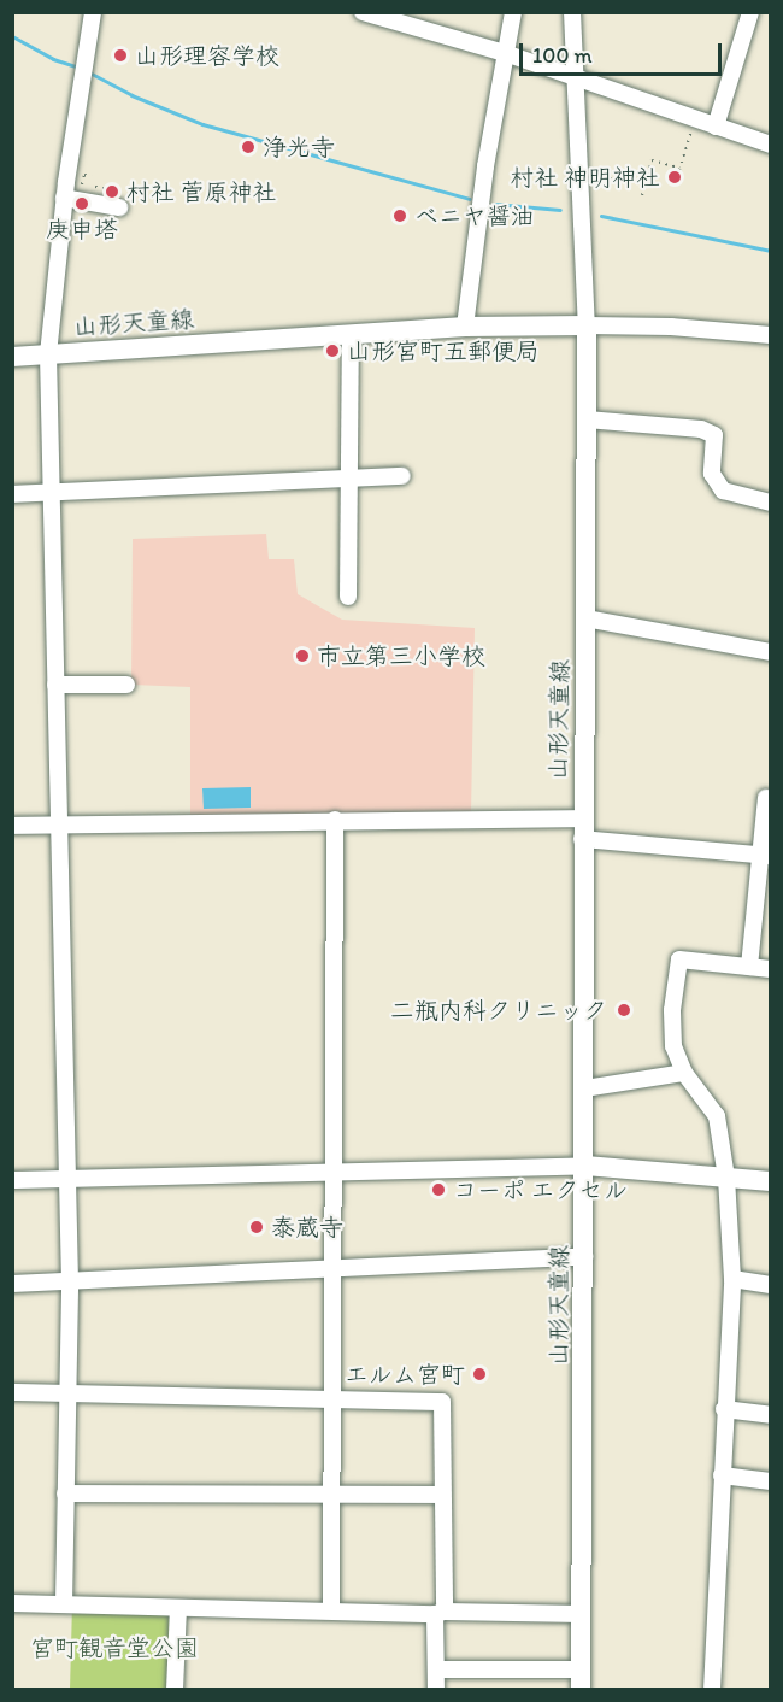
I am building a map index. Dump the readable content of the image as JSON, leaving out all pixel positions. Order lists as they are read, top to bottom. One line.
{"streets":{"main road":["山形天童線"]},"parks":["宮町観音堂公園"],"places":["山形理容学校","浄光寺","村社 神明神社","村社 菅原神社","庚申塔","ベニヤ醤油","山形宮町五郵便局","市立第三小学校","二瓶内科クリニック","コーポ エクセル","泰蔵寺","エルム宮町"],"scale_bar":"100 m"}
